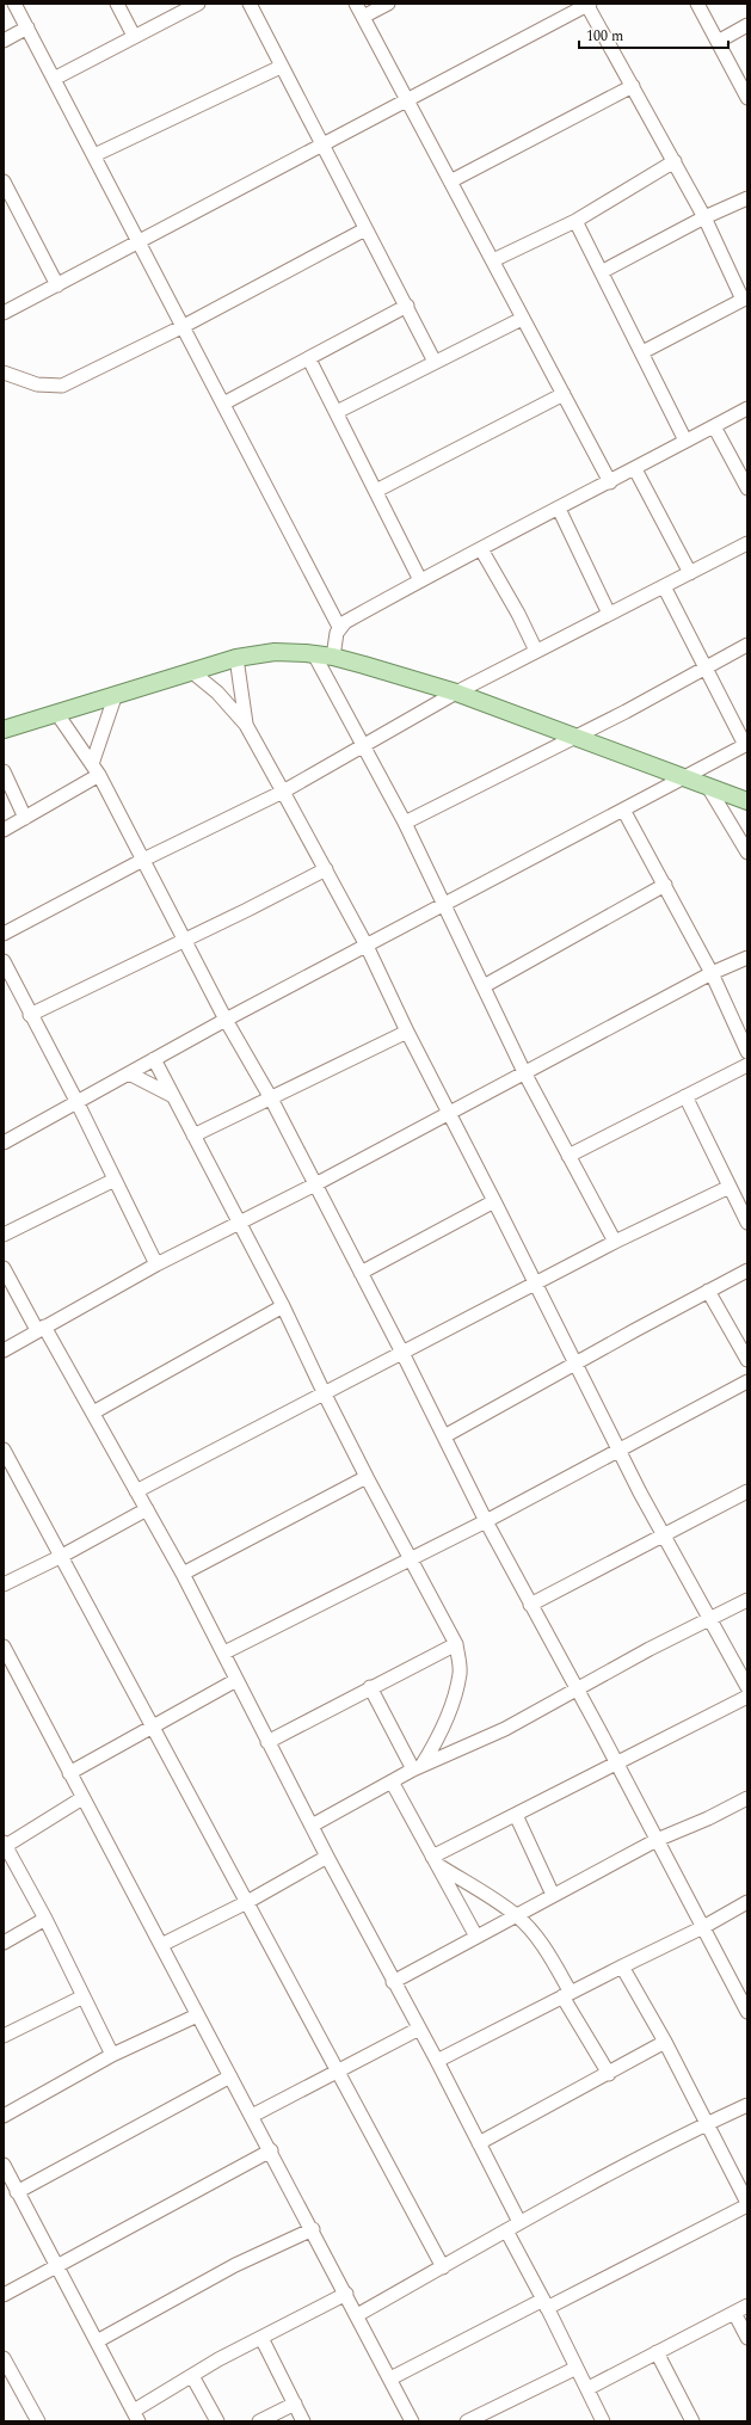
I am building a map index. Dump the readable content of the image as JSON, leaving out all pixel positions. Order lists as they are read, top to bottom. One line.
{"scale_bar":"100 m"}
